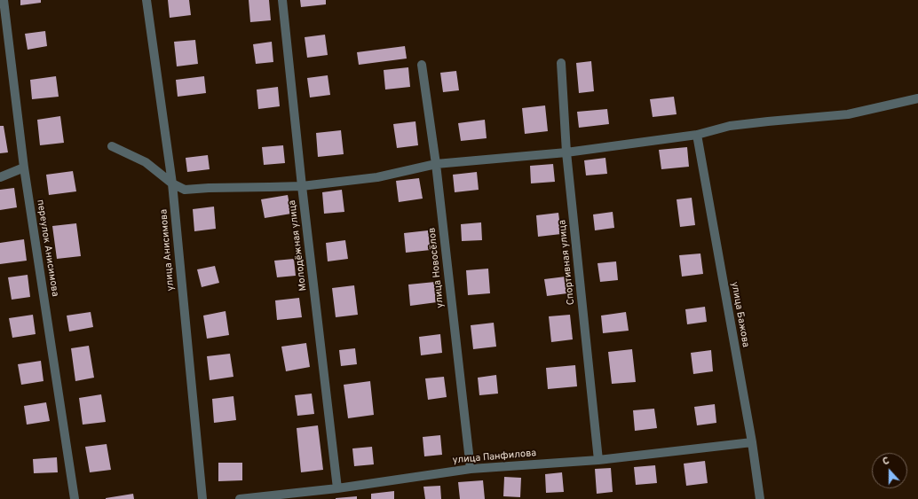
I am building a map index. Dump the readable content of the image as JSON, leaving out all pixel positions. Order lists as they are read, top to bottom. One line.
{"streets":{"street":["Молодёжная улица","переулок Анисимова","улица Анисимова","Спортивная улица","улица Новосёлов","улица Бажова","улица Панфилова"]},"crossings":[["Молодёжная улица","улица Панфилова"],["Спортивная улица","улица Панфилова"],["улица Новосёлов","улица Панфилова"],["улица Бажова","улица Панфилова"]],"north":"top"}
